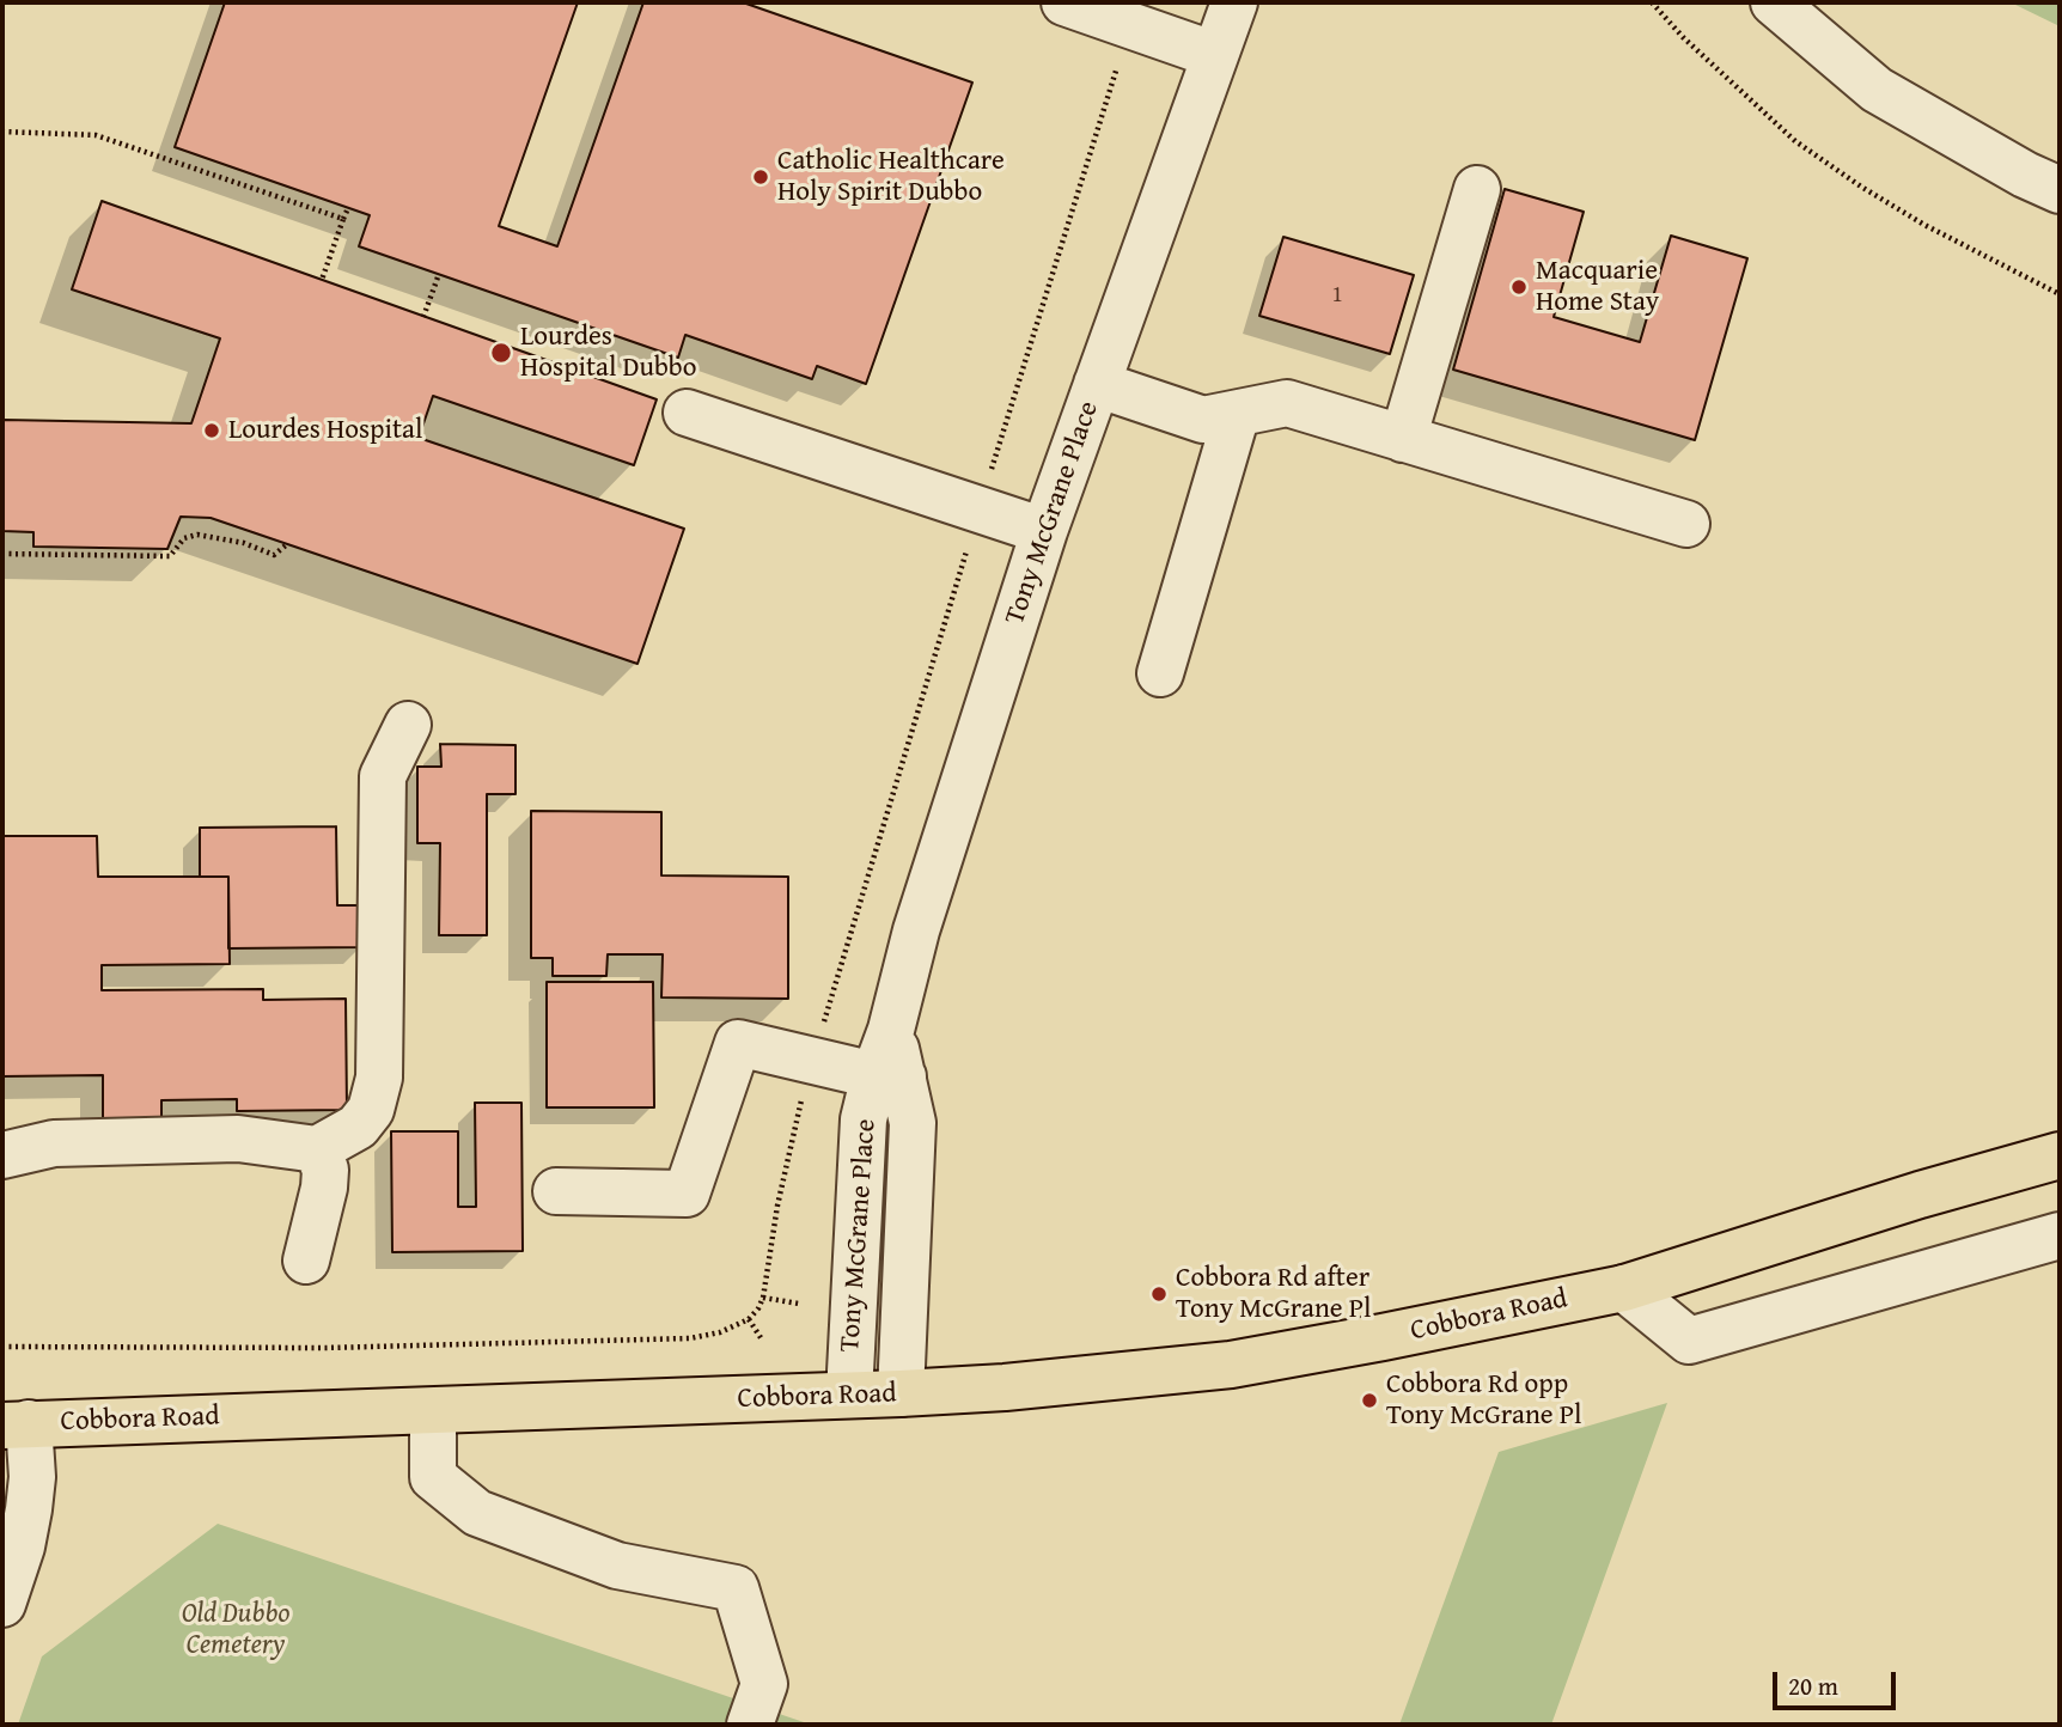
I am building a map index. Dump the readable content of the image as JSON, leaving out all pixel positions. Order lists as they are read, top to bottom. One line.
{"streets":{"main road":["Cobbora Road"],"street":["Tony McGrane Place"]},"crossings":[["Tony McGrane Place","Cobbora Road"]],"parks":["Old Dubbo Cemetery"],"places":["Catholic Healthcare Holy Spirit Dubbo","Macquarie Home Stay","Lourdes Hospital Dubbo","Lourdes Hospital","Cobbora Rd after Tony McGrane Pl","Cobbora Rd opp Tony McGrane Pl"],"house_numbers":["1"],"scale_bar":"20 m"}
